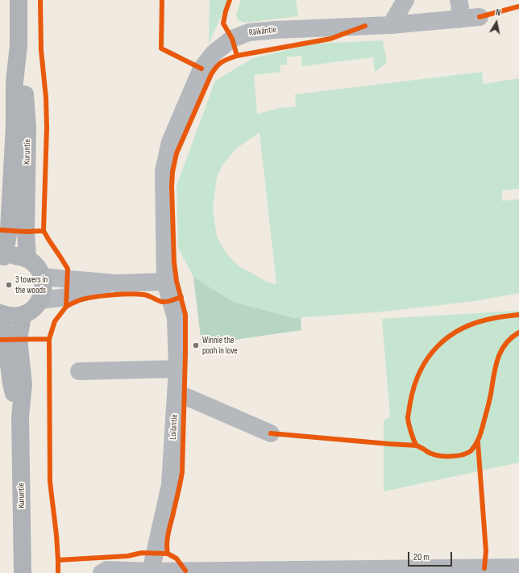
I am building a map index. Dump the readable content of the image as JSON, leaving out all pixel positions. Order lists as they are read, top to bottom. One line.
{"streets":{"main road":["Kuruntie"],"street":["Räikäntie","Loilantie"]},"crossings":[["Räikäntie","Loilantie"]],"places":["3 towers in the woods","Winnie the pooh in love"],"scale_bar":"20 m","north":"top"}
